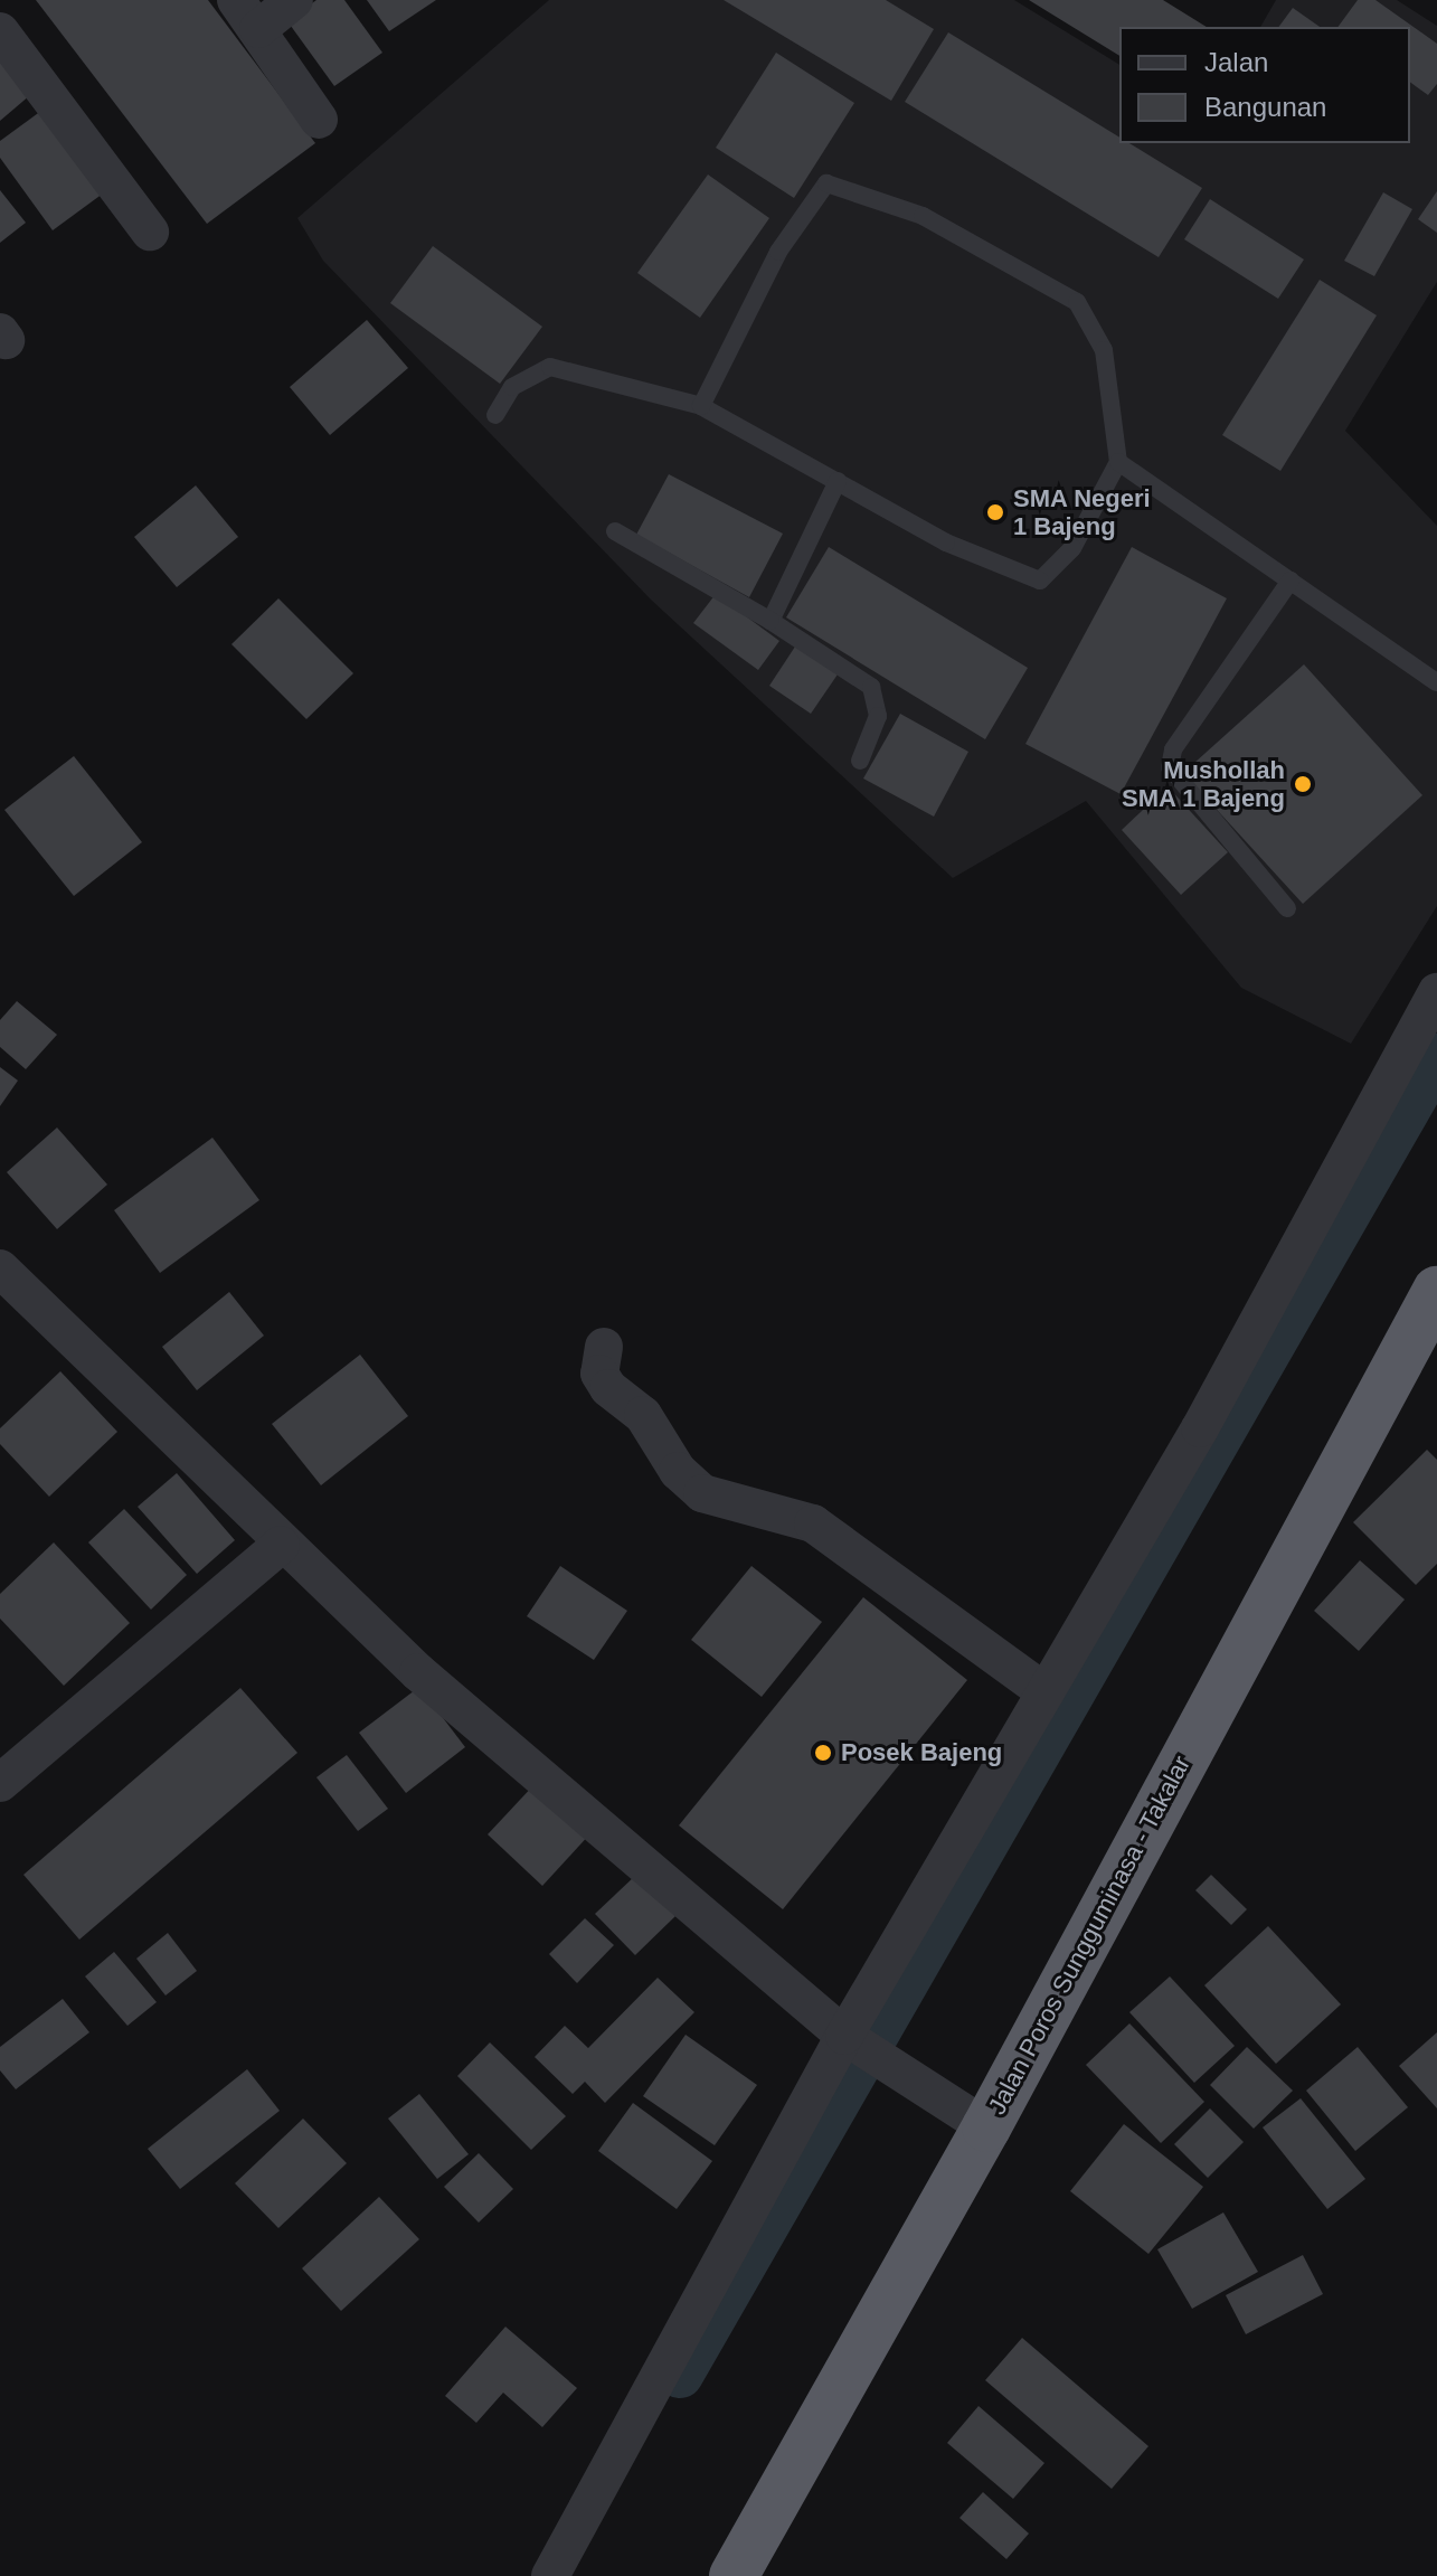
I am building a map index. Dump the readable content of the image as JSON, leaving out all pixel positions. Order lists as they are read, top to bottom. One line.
{"streets":{"highway":["Jalan Poros Sungguminasa - Takalar"]},"places":["SMA Negeri 1 Bajeng","Mushollah SMA 1 Bajeng","Posek Bajeng"],"legend":["Jalan","Bangunan"]}
